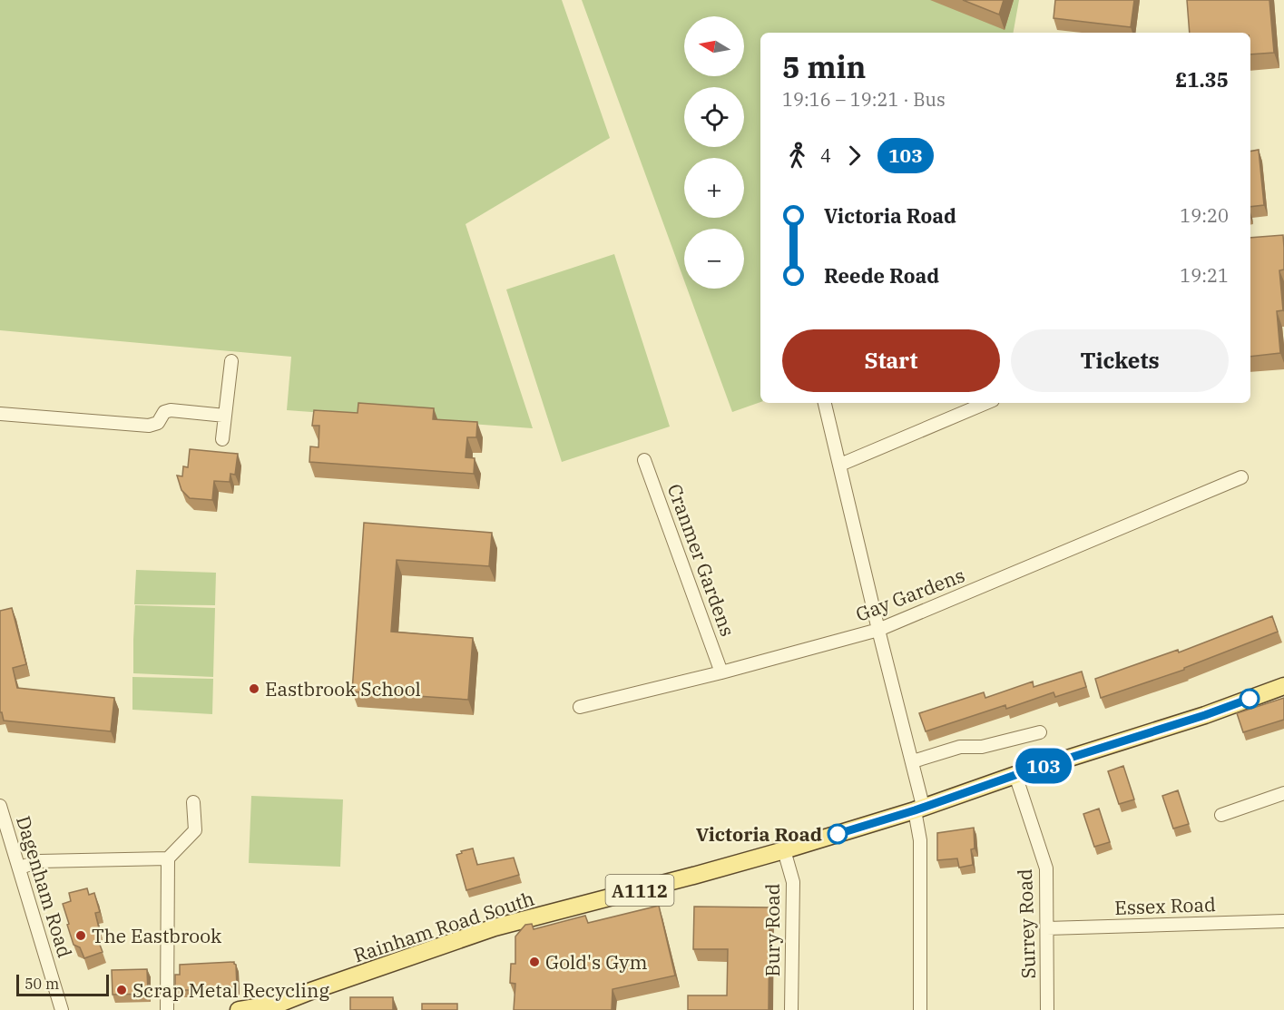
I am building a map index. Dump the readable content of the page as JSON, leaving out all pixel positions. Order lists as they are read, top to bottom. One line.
{"streets":{"main road":["A1112","Rainham Road South"],"street":["Cranmer Gardens","Gay Gardens","Dagenham Road","Essex Road","Surrey Road","Bury Road"]},"crossings":[["Cranmer Gardens","Gay Gardens"],["Essex Road","Surrey Road"],["Surrey Road","Rainham Road South"],["Rainham Road South","Bury Road"]],"places":["Eastbrook School","Victoria Road","The Eastbrook","Gold's Gym","Scrap Metal Recycling"],"lines":["bus line 103"],"scale_bar":"50 m","north":"left","page":{"on_map":"103","map_buttons":["+","−"],"heading":["5 min","19:16 – 19:21 · Bus","£1.35"],"legs":["4","103"],"list":[{"name":"Victoria Road","value":"19:20"},{"name":"Reede Road","value":"19:21"}],"buttons":["Start","Tickets"],"scale":"50 m"}}
